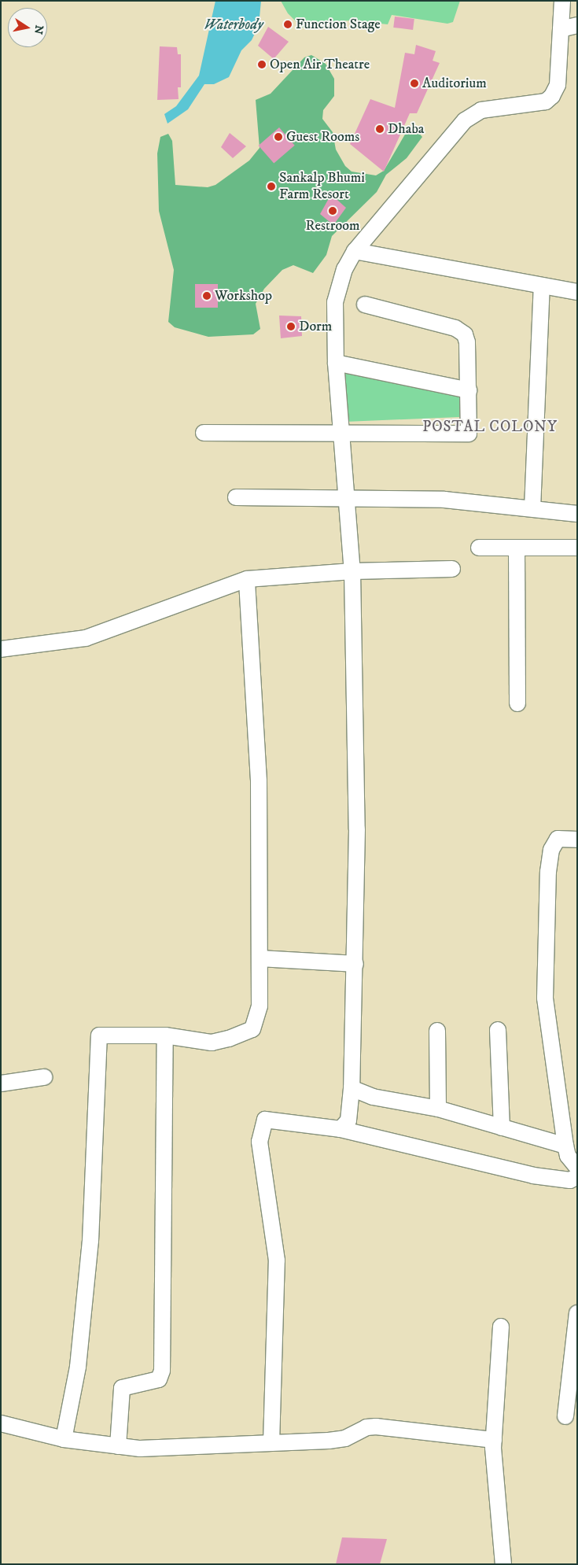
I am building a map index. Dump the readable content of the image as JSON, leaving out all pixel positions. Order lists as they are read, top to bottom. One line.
{"districts":["POSTAL COLONY"],"water":["Waterbody"],"places":["Function Stage","Open Air Theatre","Auditorium","Dhaba","Guest Rooms","Sankalp Bhumi Farm Resort","Restroom","Workshop","Dorm"],"north":"right"}
